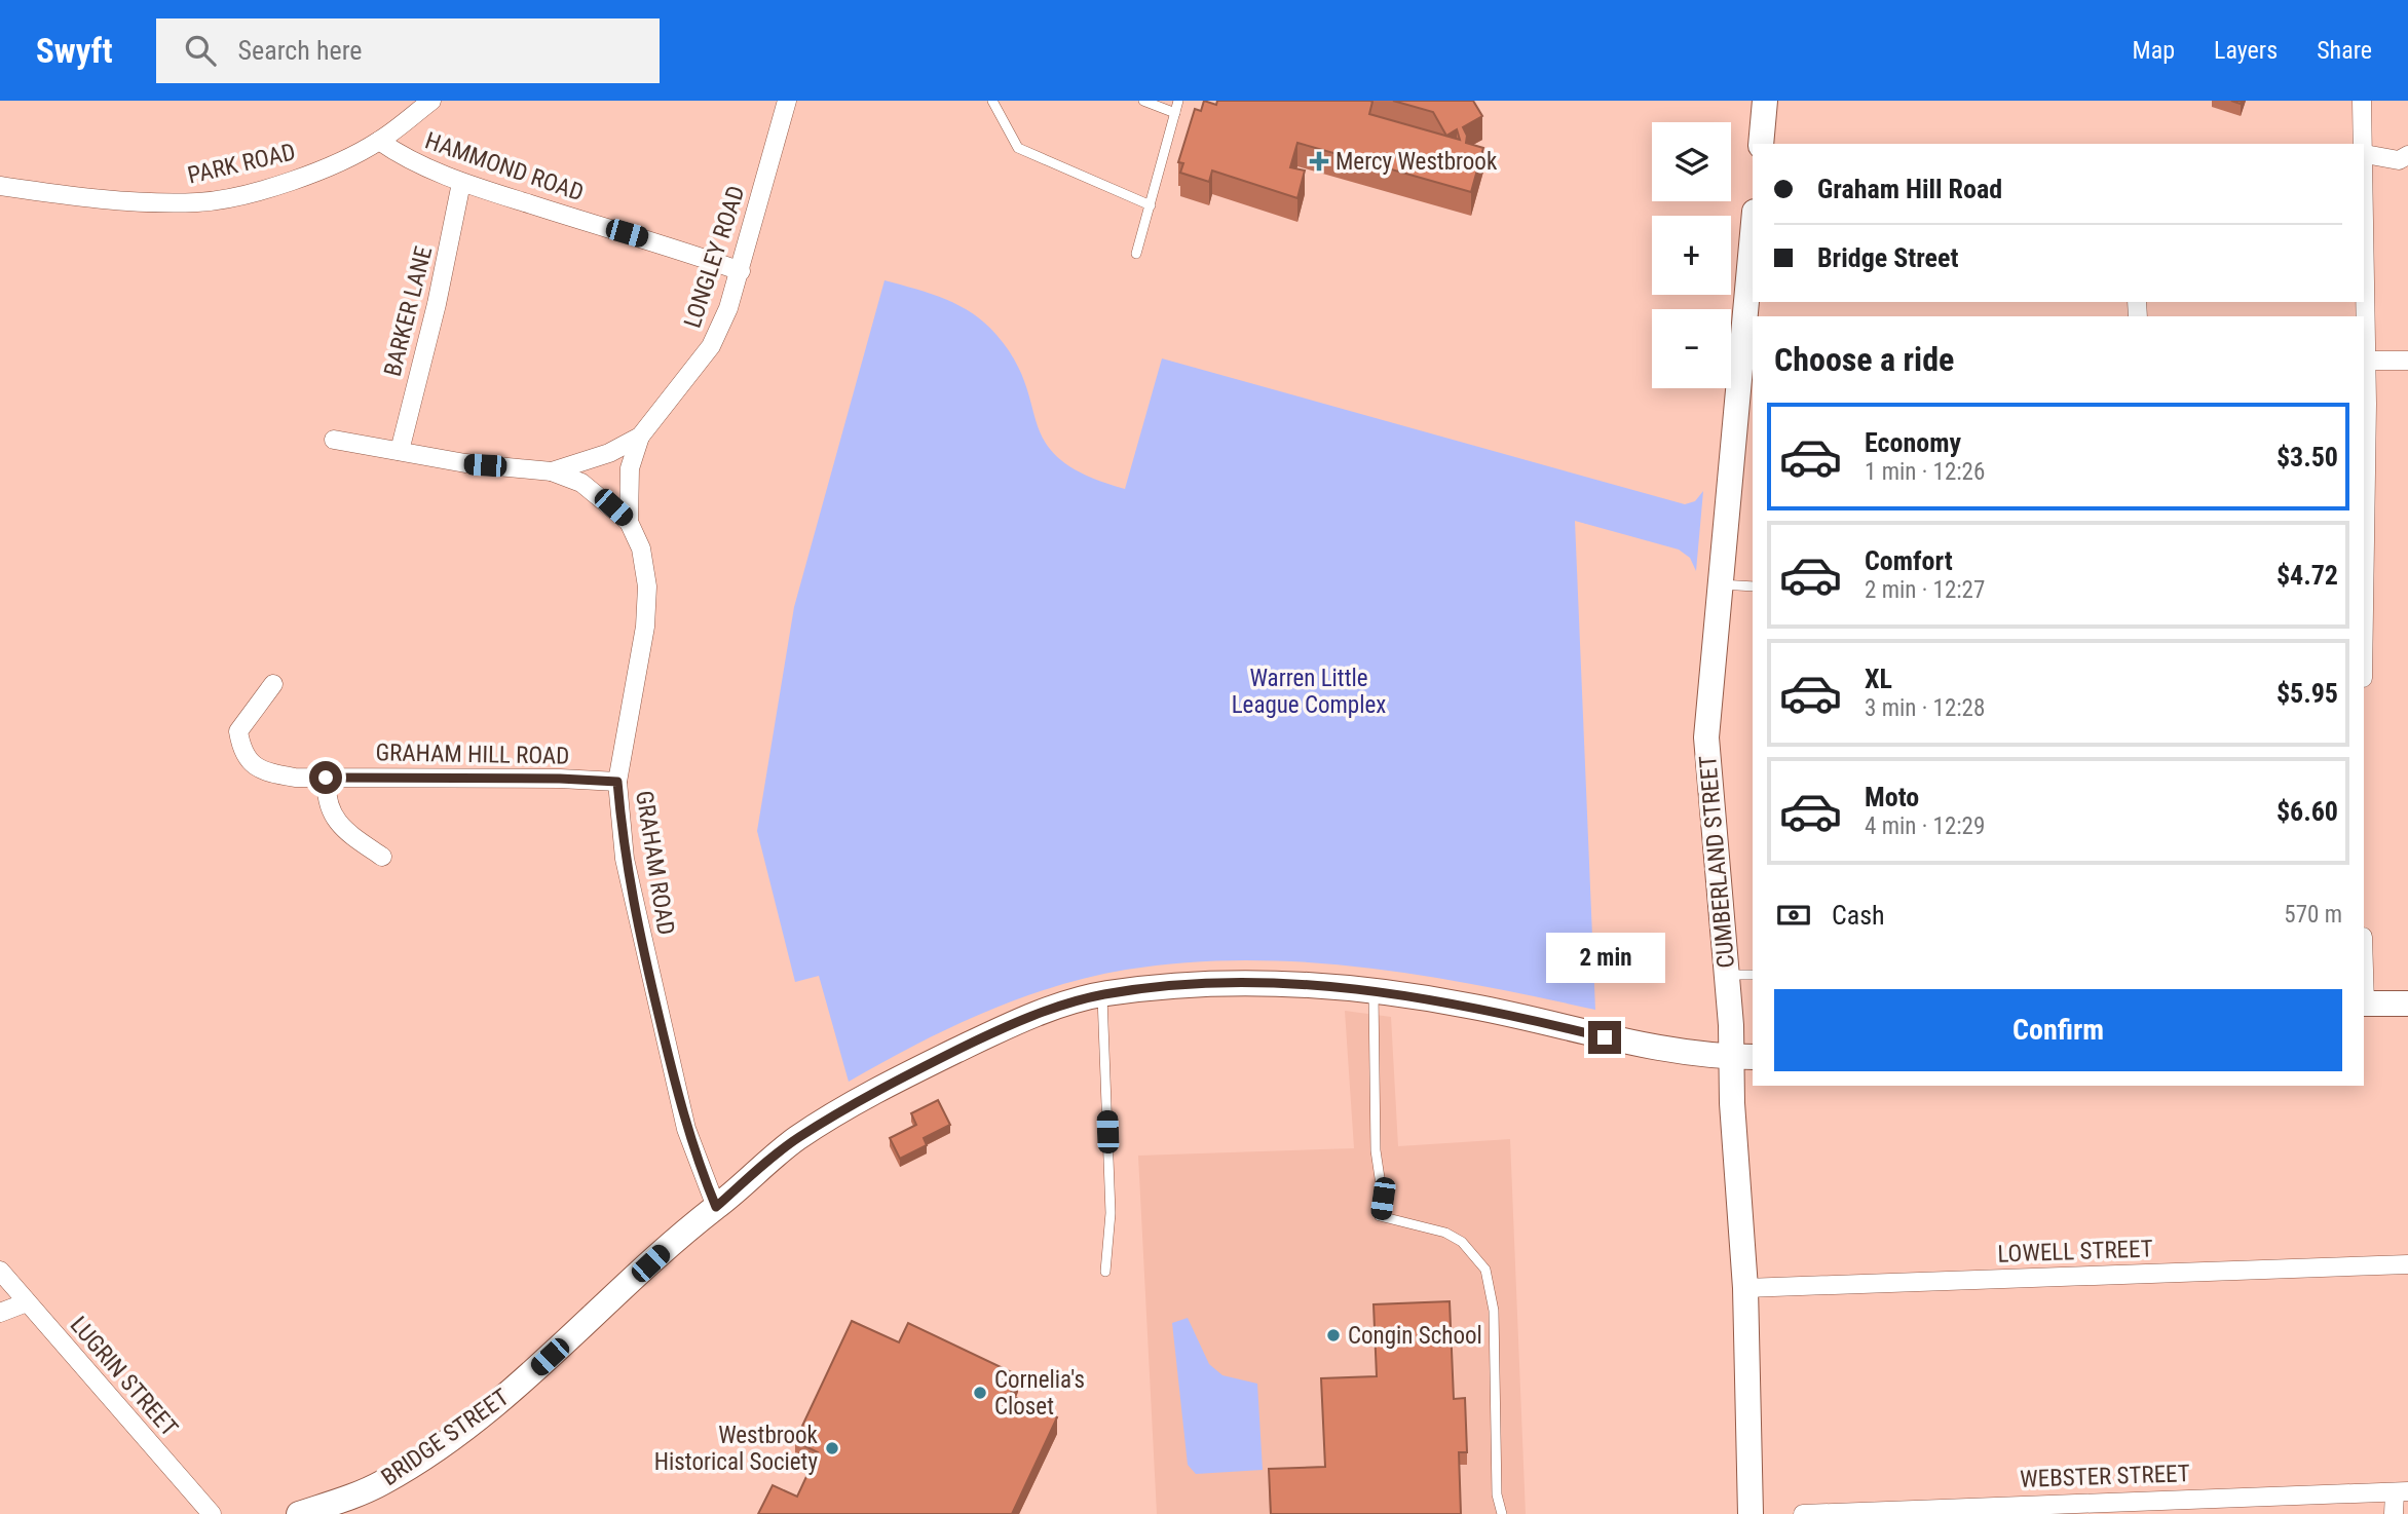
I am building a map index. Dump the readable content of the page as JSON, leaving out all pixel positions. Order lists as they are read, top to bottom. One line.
{"streets":{"street":["PARK ROAD","HAMMOND ROAD","LONGLEY ROAD","BARKER LANE","GRAHAM HILL ROAD","CUMBERLAND STREET","GRAHAM ROAD","LOWELL STREET","LUGRIN STREET","BRIDGE STREET","WEBSTER STREET"]},"crossings":[["PARK ROAD","HAMMOND ROAD"],["HAMMOND ROAD","LONGLEY ROAD"],["HAMMOND ROAD","BARKER LANE"],["LONGLEY ROAD","BARKER LANE"],["LONGLEY ROAD","GRAHAM ROAD"],["GRAHAM HILL ROAD","GRAHAM ROAD"],["CUMBERLAND STREET","LOWELL STREET"],["CUMBERLAND STREET","BRIDGE STREET"],["GRAHAM ROAD","BRIDGE STREET"]],"parks":["Warren Little League Complex"],"places":{"health":["Mercy Westbrook"],"other":["Congin School","Cornelia's Closet","Westbrook Historical Society"]},"page":{"header":"Swyft","search":"Search here","nav":["Map","Layers","Share"],"map_buttons":["+","−"],"banner":["Graham Hill Road","Bridge Street"],"heading":"Choose a ride","list":[{"name":"Economy","note":"1 min · 12:26","value":"$3.50"},{"name":"Comfort","note":"2 min · 12:27","value":"$4.72"},{"name":"XL","note":"3 min · 12:28","value":"$5.95"},{"name":"Moto","note":"4 min · 12:29","value":"$6.60"}],"pay":["Cash","570 m"],"bubble":"2 min","buttons":"Confirm"}}
